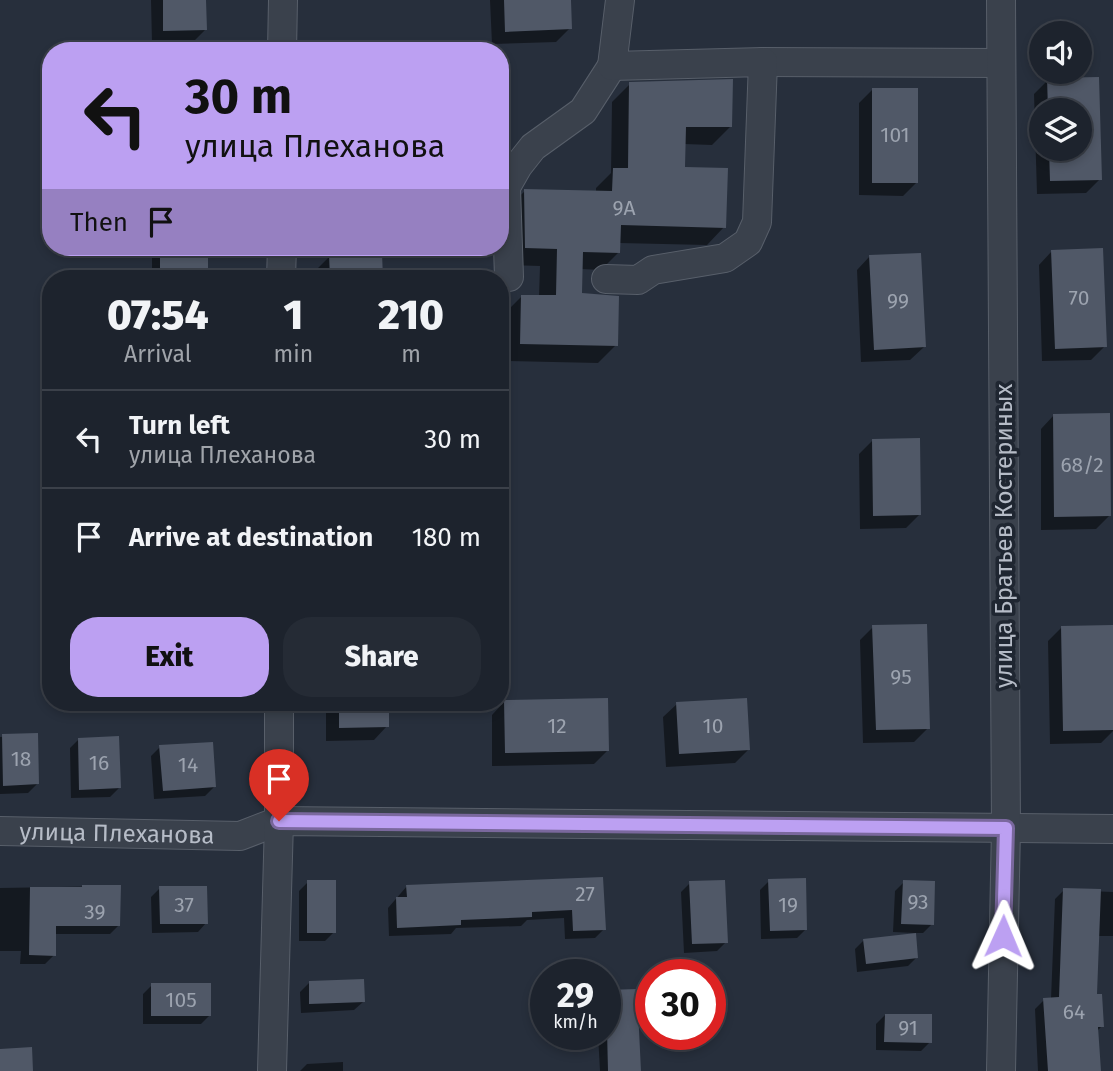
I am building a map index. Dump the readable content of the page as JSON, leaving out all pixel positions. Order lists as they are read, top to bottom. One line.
{"streets":{"street":["улица Братьев Костериных","улица Плеханова"]},"crossings":[["улица Братьев Костериных","улица Плеханова"]],"house_numbers":["101","9А","70","99","68/2","95","12","10","18","16","14","27","93","37","19","39","105","64","91"],"page":{"turn":["30 m","улица Плеханова"],"then":"Then","eta":["07:54","Arrival","1","min","210","m"],"list":[{"name":"Turn left","note":"улица Плеханова","value":"30 m"},{"name":"Arrive at destination","value":"180 m"}],"buttons":["Exit","Share"],"speed":"29 km/h","limit":"30"}}
